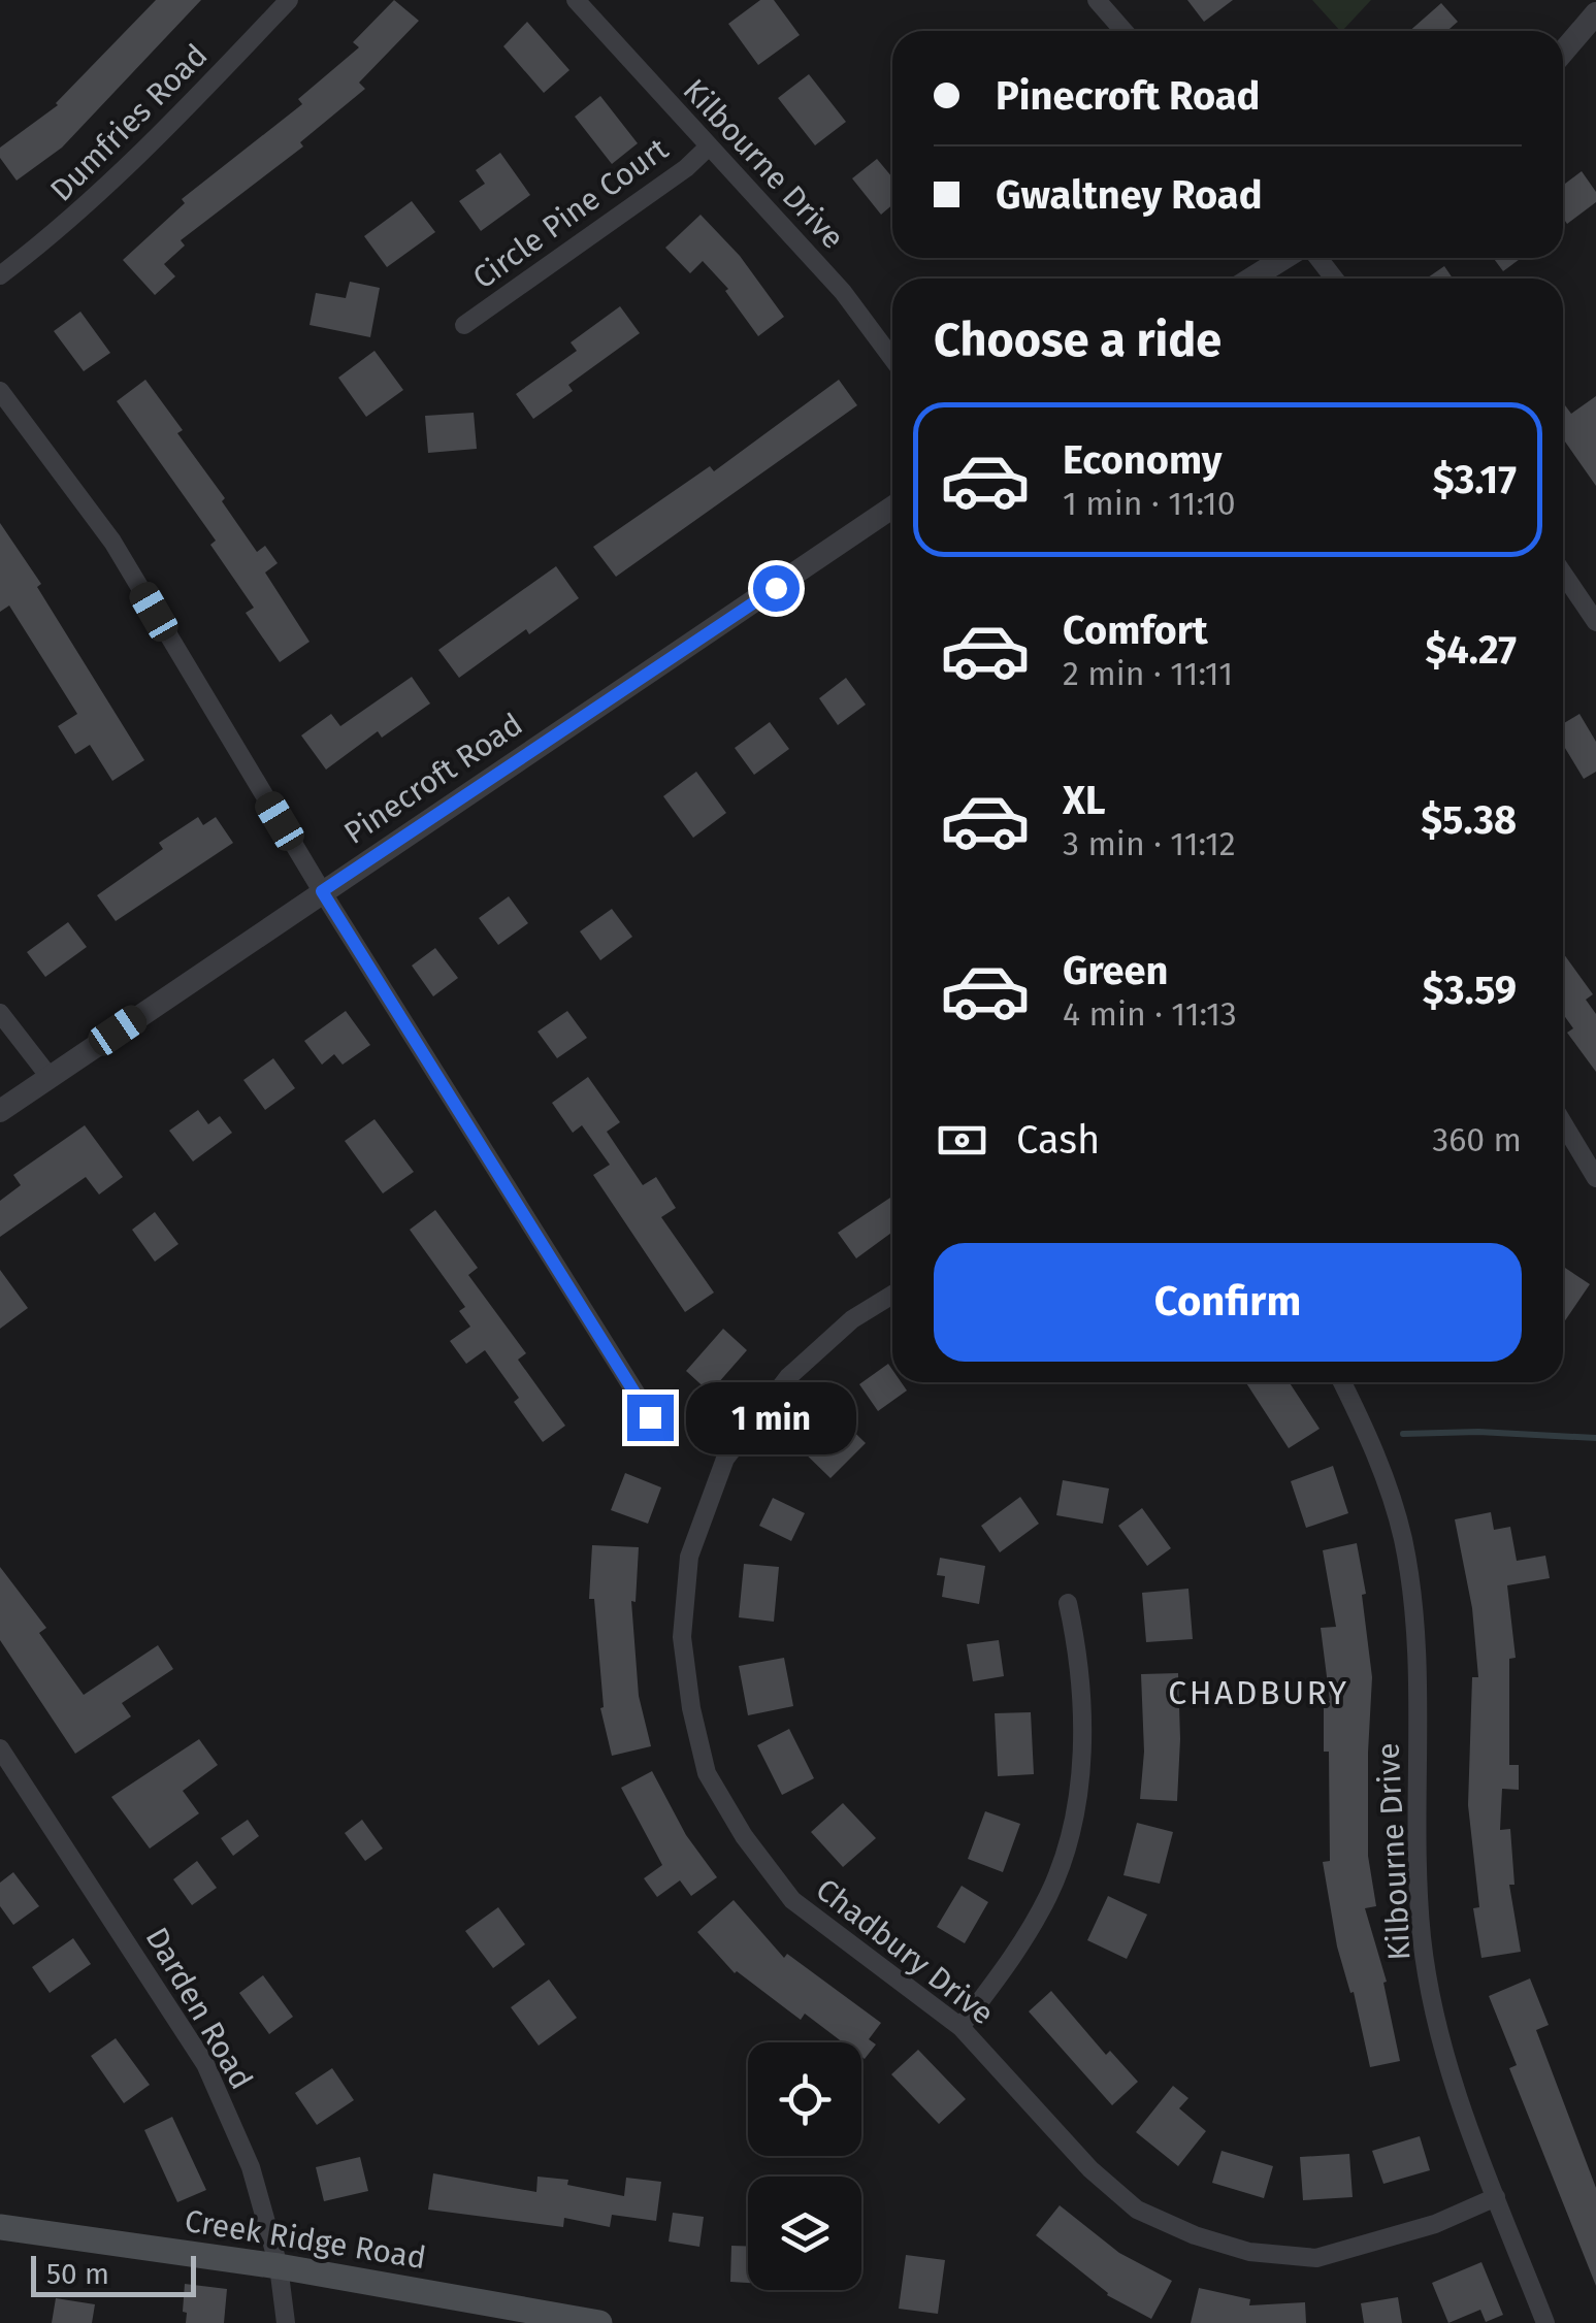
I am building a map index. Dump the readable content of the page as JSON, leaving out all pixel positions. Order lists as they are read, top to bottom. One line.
{"streets":{"main road":["Creek Ridge Road"],"street":["Dumfries Road","Kilbourne Drive","Circle Pine Court","Pinecroft Road","Chadbury Drive","Darden Road"]},"crossings":[["Kilbourne Drive","Circle Pine Court"],["Kilbourne Drive","Chadbury Drive"],["Darden Road","Creek Ridge Road"]],"districts":["CHADBURY"],"scale_bar":"50 m","page":{"banner":["Pinecroft Road","Gwaltney Road"],"heading":"Choose a ride","list":[{"name":"Economy","note":"1 min · 11:10","value":"$3.17"},{"name":"Comfort","note":"2 min · 11:11","value":"$4.27"},{"name":"XL","note":"3 min · 11:12","value":"$5.38"},{"name":"Green","note":"4 min · 11:13","value":"$3.59"}],"pay":["Cash","360 m"],"buttons":"Confirm","bubble":"1 min","scale":"50 m"}}
